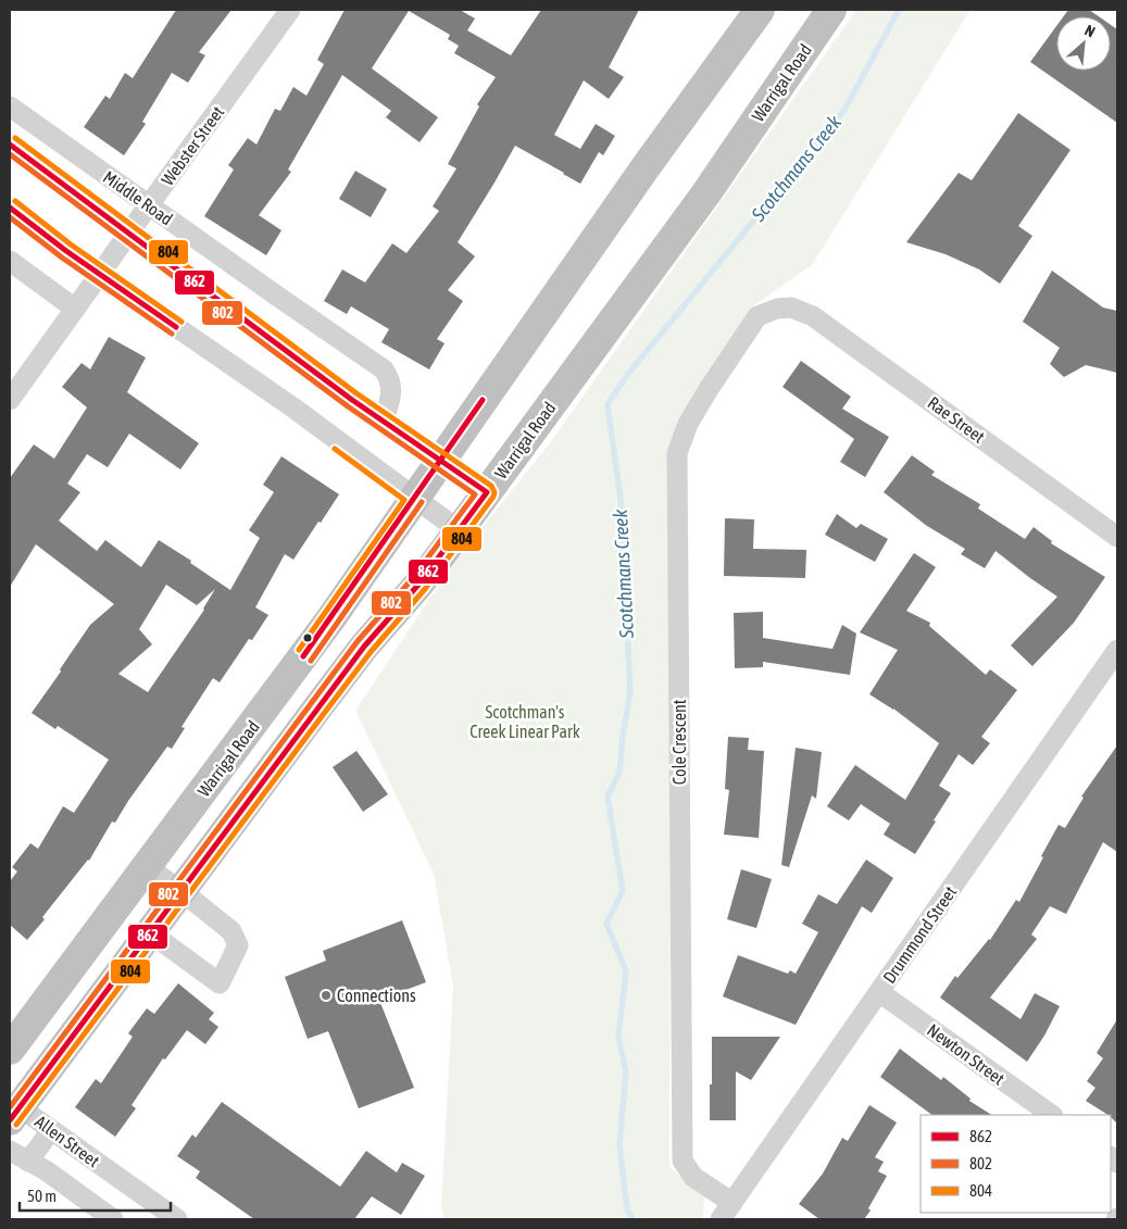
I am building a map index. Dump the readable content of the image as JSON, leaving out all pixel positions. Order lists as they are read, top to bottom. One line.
{"streets":{"highway":["Warrigal Road"],"street":["Webster Street","Middle Road","Rae Street","Cole Crescent","Drummond Street","Newton Street","Allen Street"]},"crossings":[["Warrigal Road","Middle Road"],["Warrigal Road","Allen Street"],["Webster Street","Middle Road"],["Rae Street","Cole Crescent"],["Cole Crescent","Drummond Street"],["Drummond Street","Newton Street"]],"water":["Scotchmans Creek"],"parks":["Scotchman's Creek Linear Park"],"places":["Connections"],"lines":["transit line 804","transit line 862","transit line 802"],"legend":["862","802","804"],"scale_bar":"50 m","north":"top right"}
